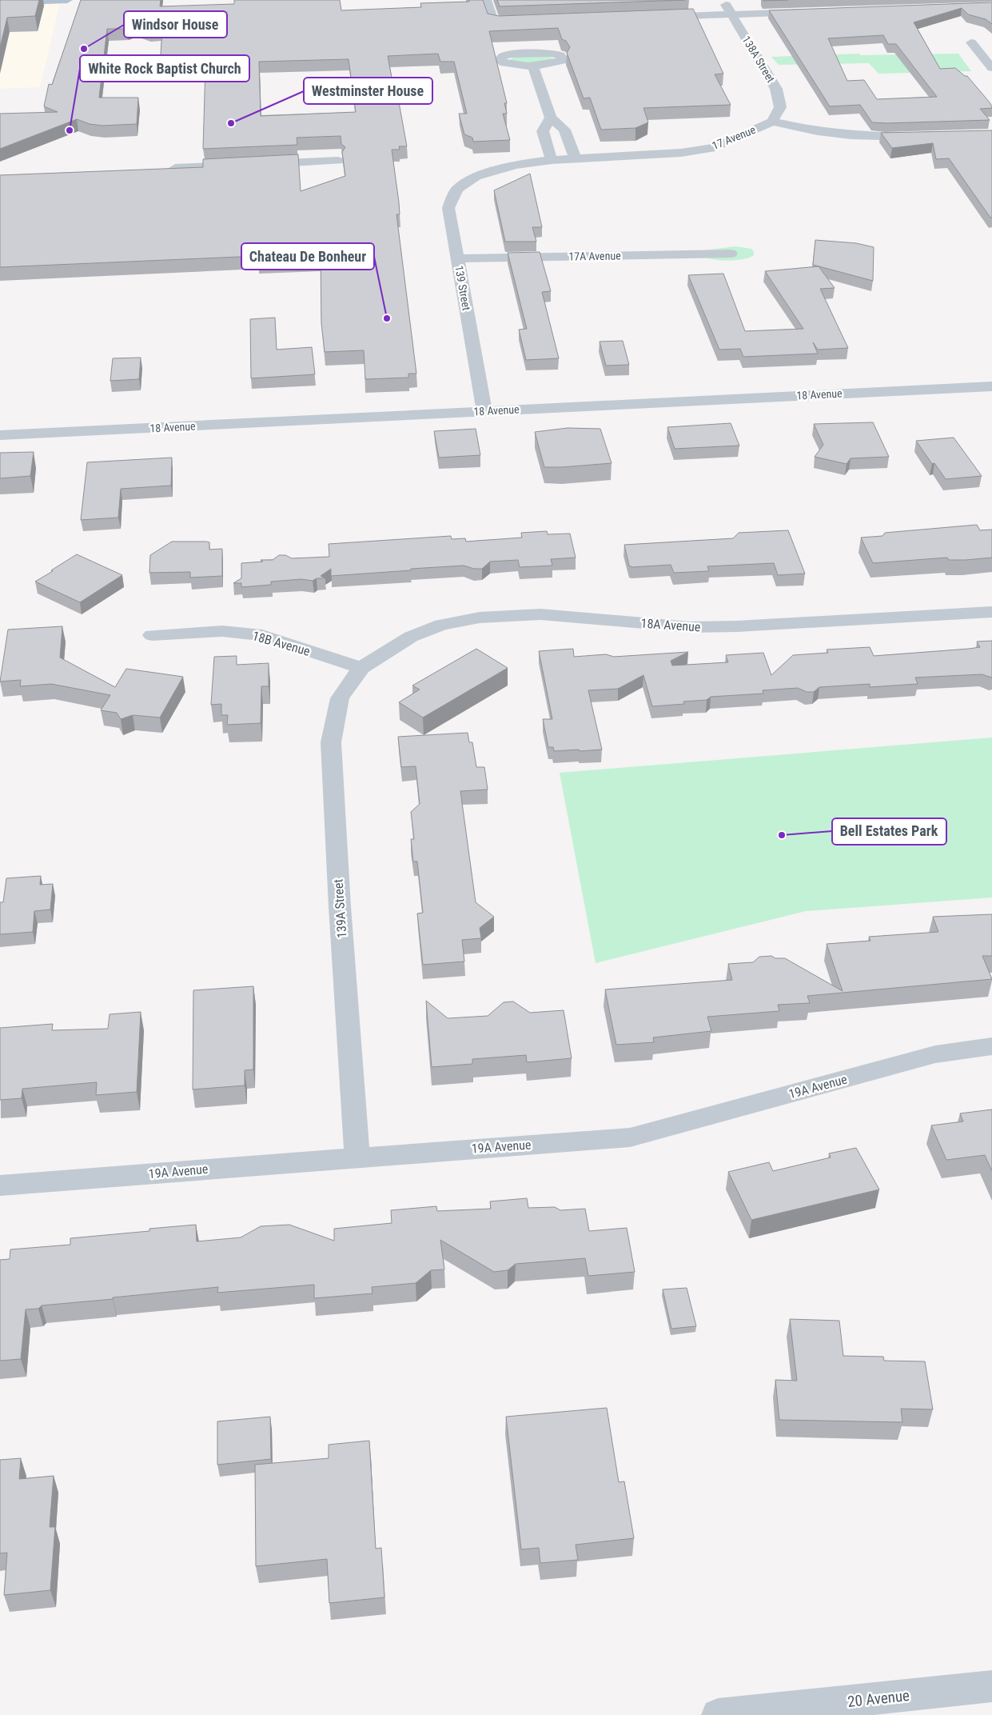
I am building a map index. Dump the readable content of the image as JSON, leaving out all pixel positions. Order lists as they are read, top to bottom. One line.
{"streets":{"street":["138A Street","17 Avenue","17A Avenue","139 Street","18 Avenue","18A Avenue","18B Avenue","139A Street","19A Avenue","20 Avenue"]},"crossings":[["138A Street","17 Avenue"],["17 Avenue","139 Street"],["17A Avenue","139 Street"],["139 Street","18 Avenue"],["18A Avenue","18B Avenue"],["18A Avenue","139A Street"],["18B Avenue","139A Street"],["139A Street","19A Avenue"]],"places":["Windsor House","Westminster House","White Rock Baptist Church","Chateau De Bonheur","Bell Estates Park"]}
